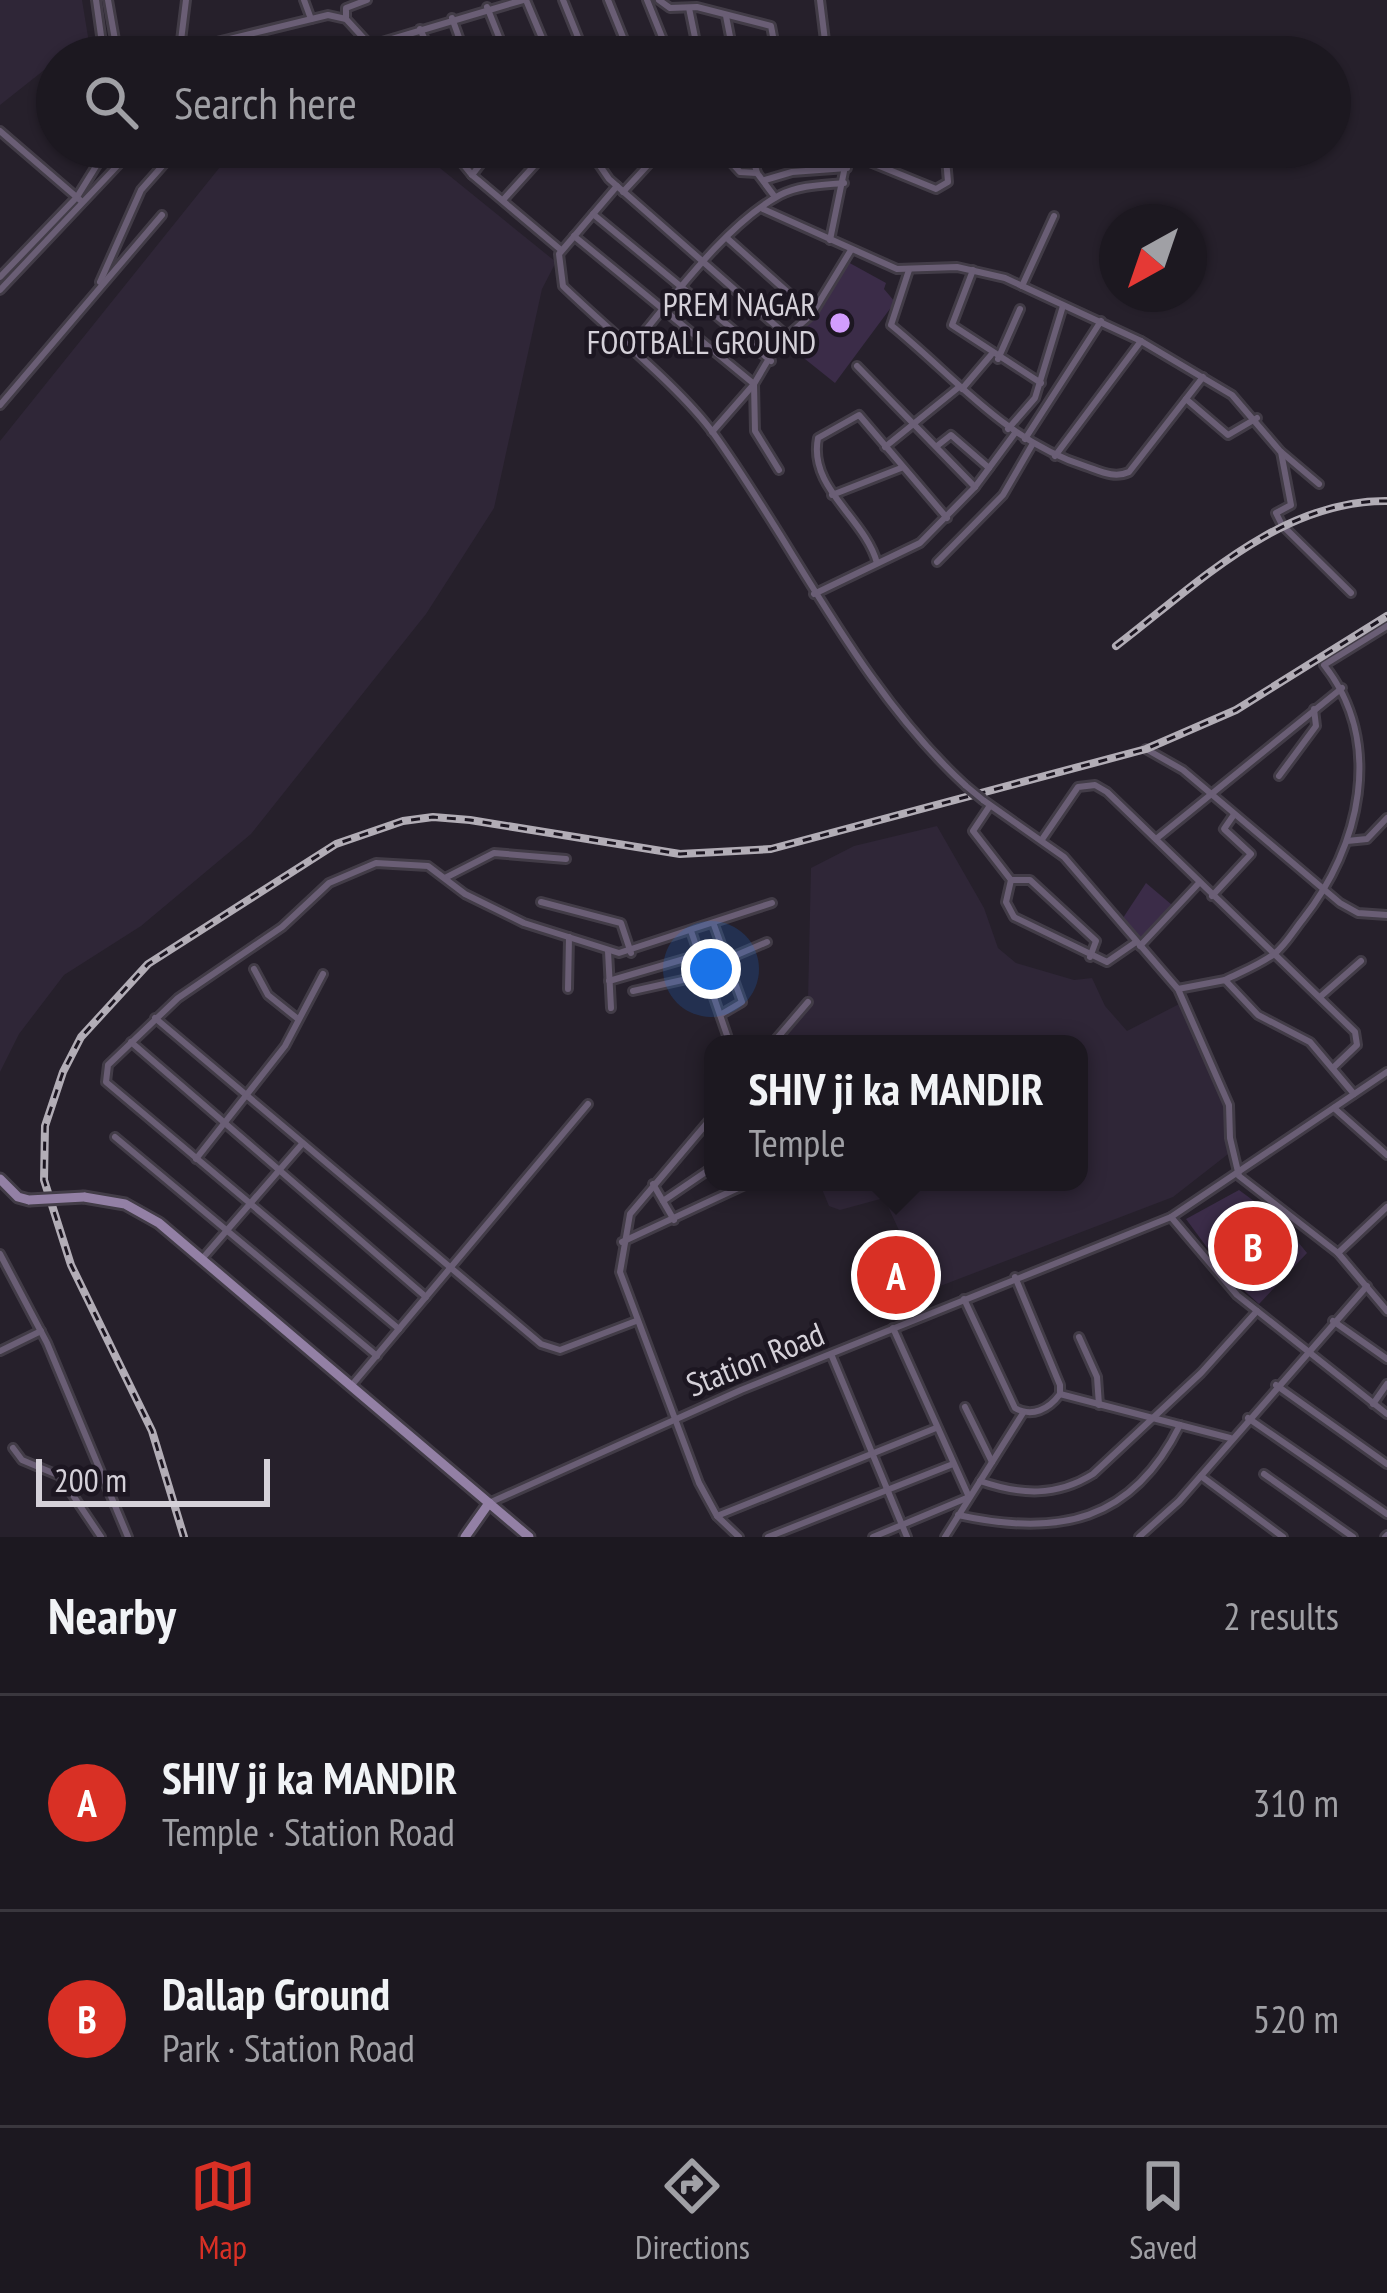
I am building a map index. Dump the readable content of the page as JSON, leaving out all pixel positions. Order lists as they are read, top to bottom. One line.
{"streets":{"street":["Station Road"]},"places":["PREM NAGAR FOOTBALL GROUND"],"scale_bar":"200 m","north":"bottom left","page":{"search":"Search here","popup":["SHIV ji ka MANDIR","Temple"],"pins":["B","A"],"scale":"200 m","heading":["Nearby","2 results"],"list":[{"mark":"A","name":"SHIV ji ka MANDIR","note":"Temple · Station Road","value":"310 m"},{"mark":"B","name":"Dallap Ground","note":"Park · Station Road","value":"520 m"}],"nav":["Map","Directions","Saved"]}}
